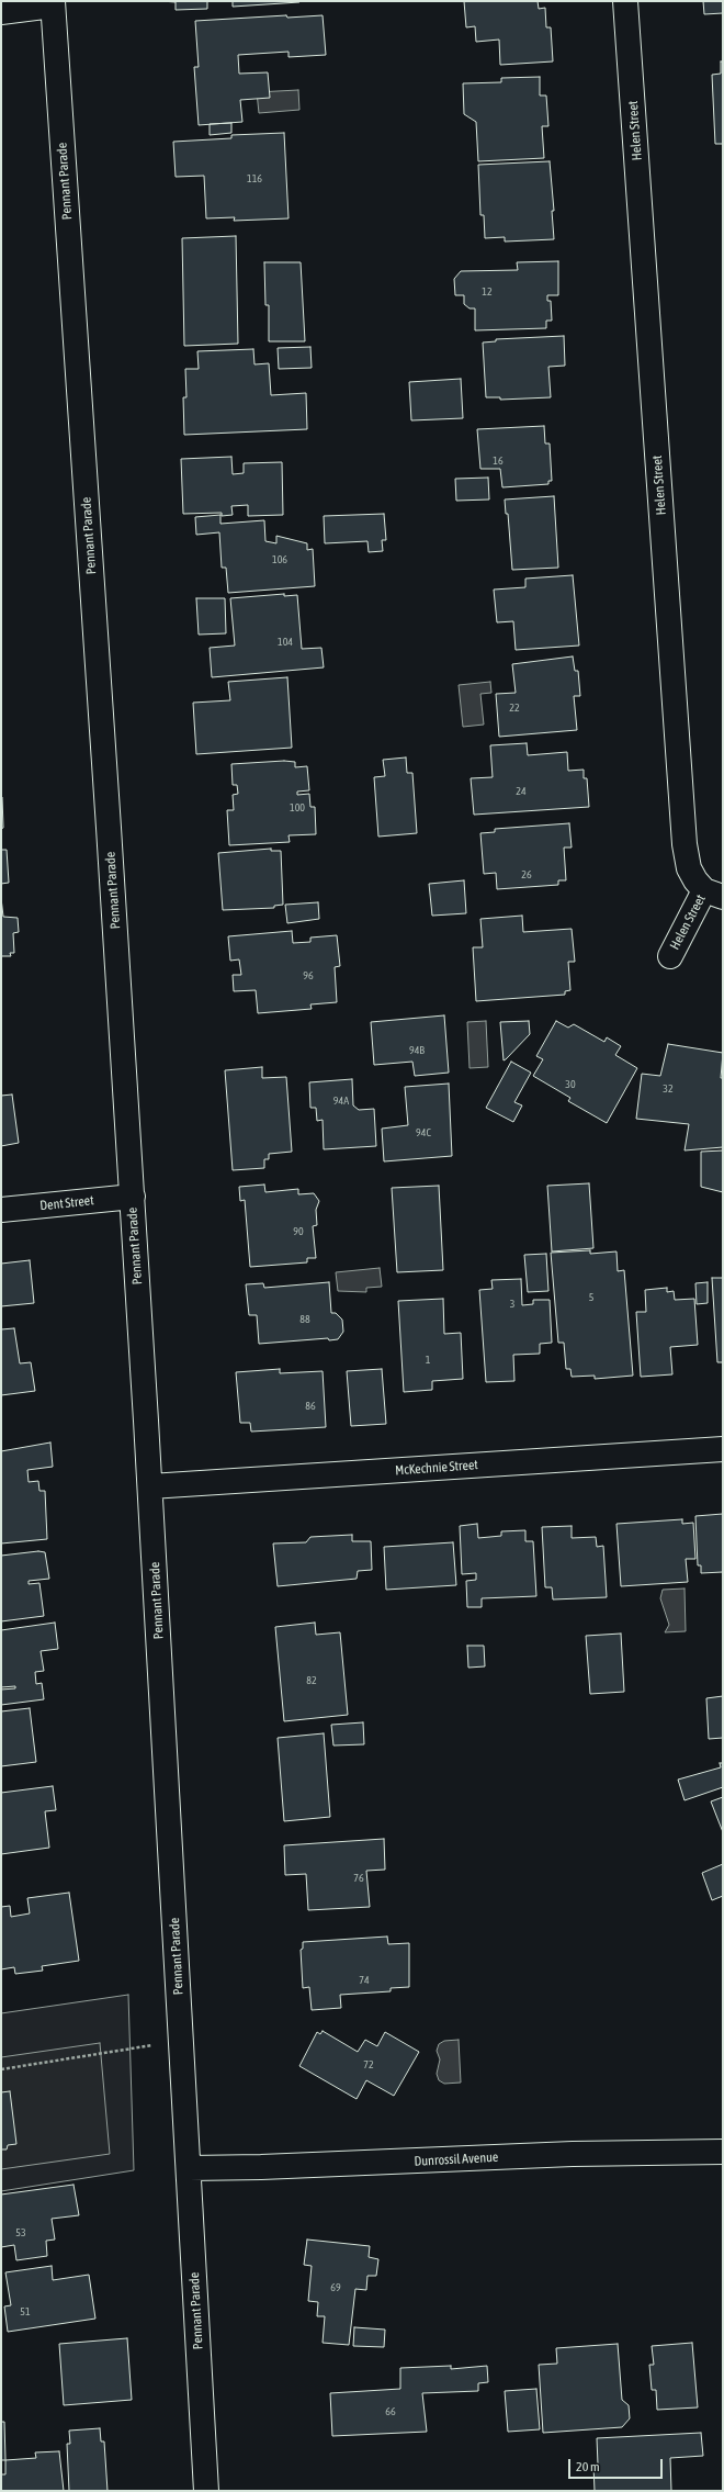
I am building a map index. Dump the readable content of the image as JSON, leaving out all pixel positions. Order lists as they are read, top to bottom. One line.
{"streets":{"street":["Helen Street","Pennant Parade","Dent Street","McKechnie Street","Dunrossil Avenue"]},"crossings":[["Pennant Parade","Dent Street"],["Pennant Parade","McKechnie Street"],["Pennant Parade","Dunrossil Avenue"]],"house_numbers":["116","12","16","106","104","22","24","100","26","96","94B","30","32","94A","94C","90","5","3","88","1","86","82","76","74","72","53","69","51","66"],"scale_bar":"20 m"}
